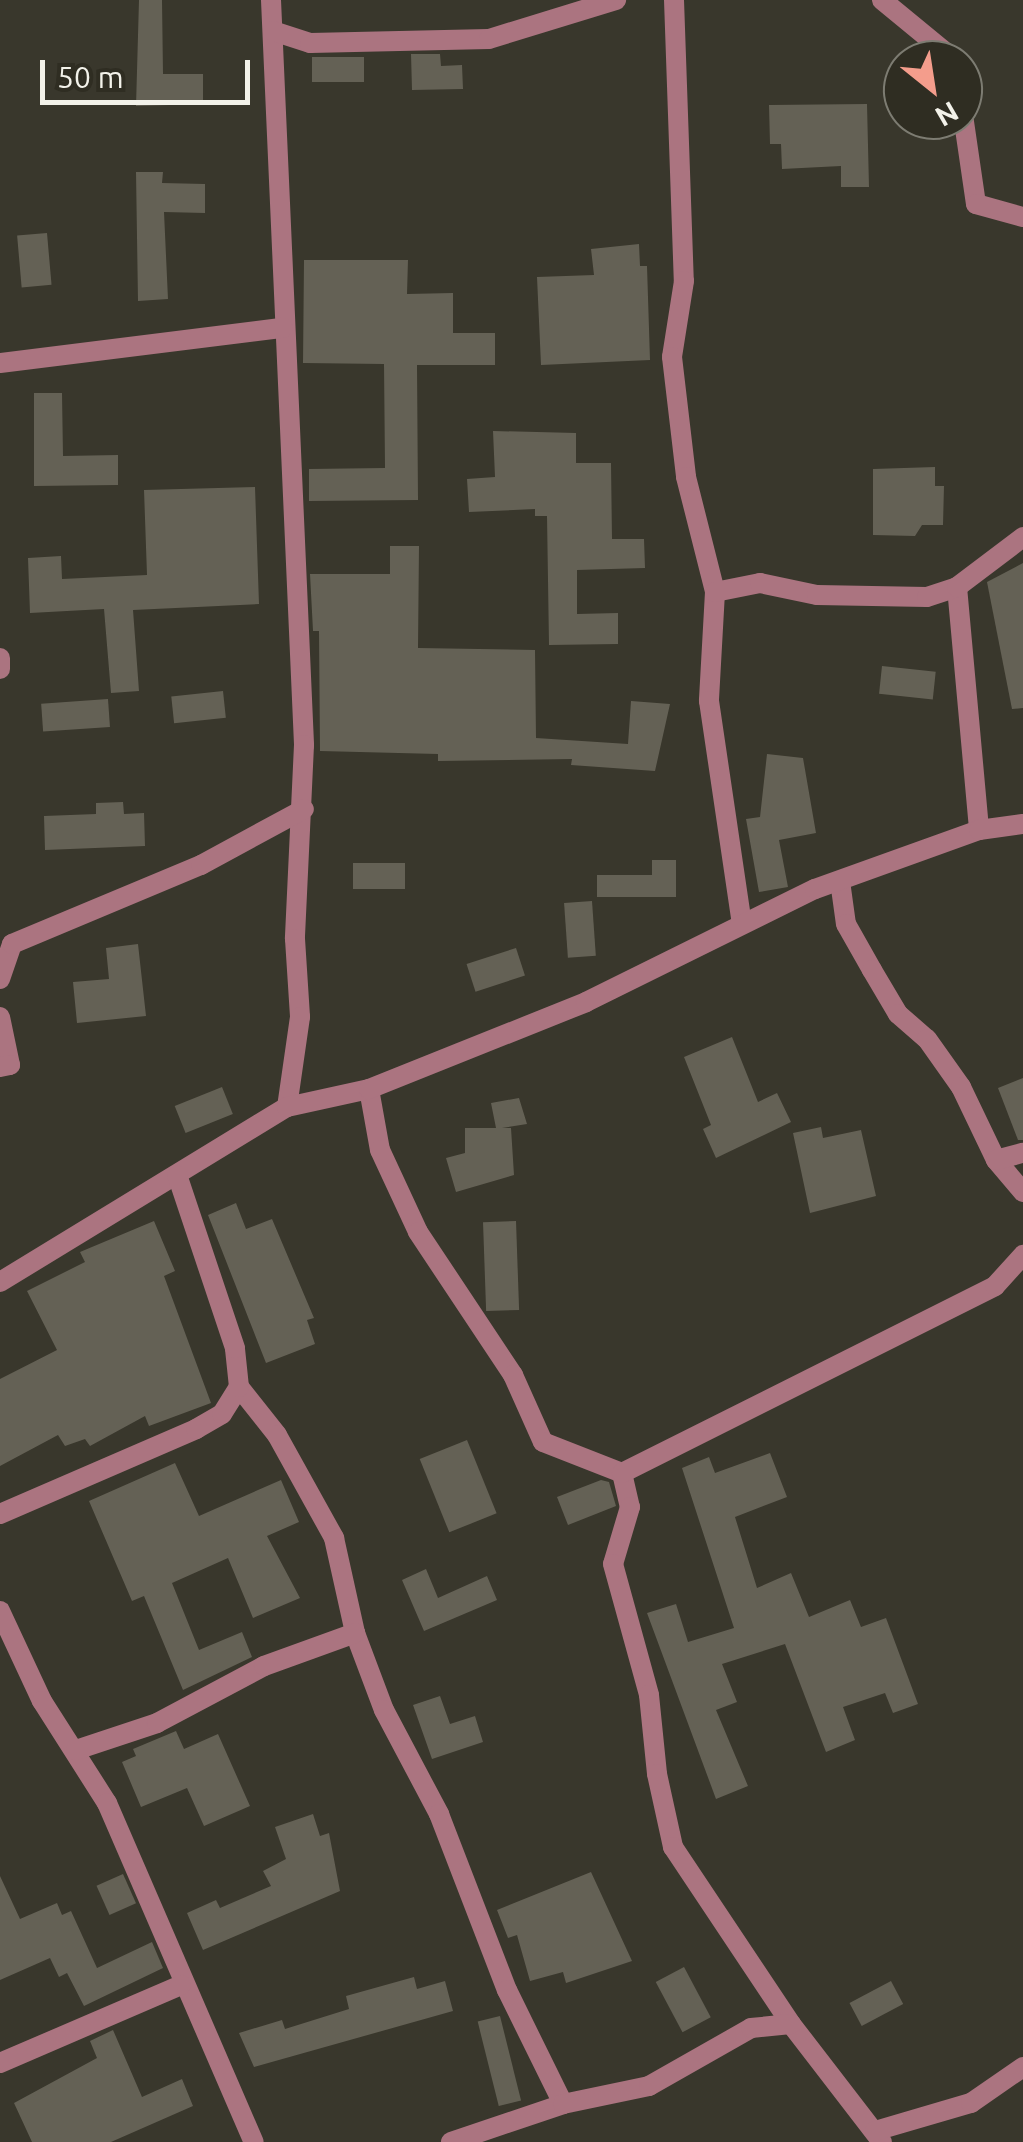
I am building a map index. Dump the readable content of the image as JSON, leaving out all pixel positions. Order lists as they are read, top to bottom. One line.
{"scale_bar":"50 m","north":"bottom right"}
